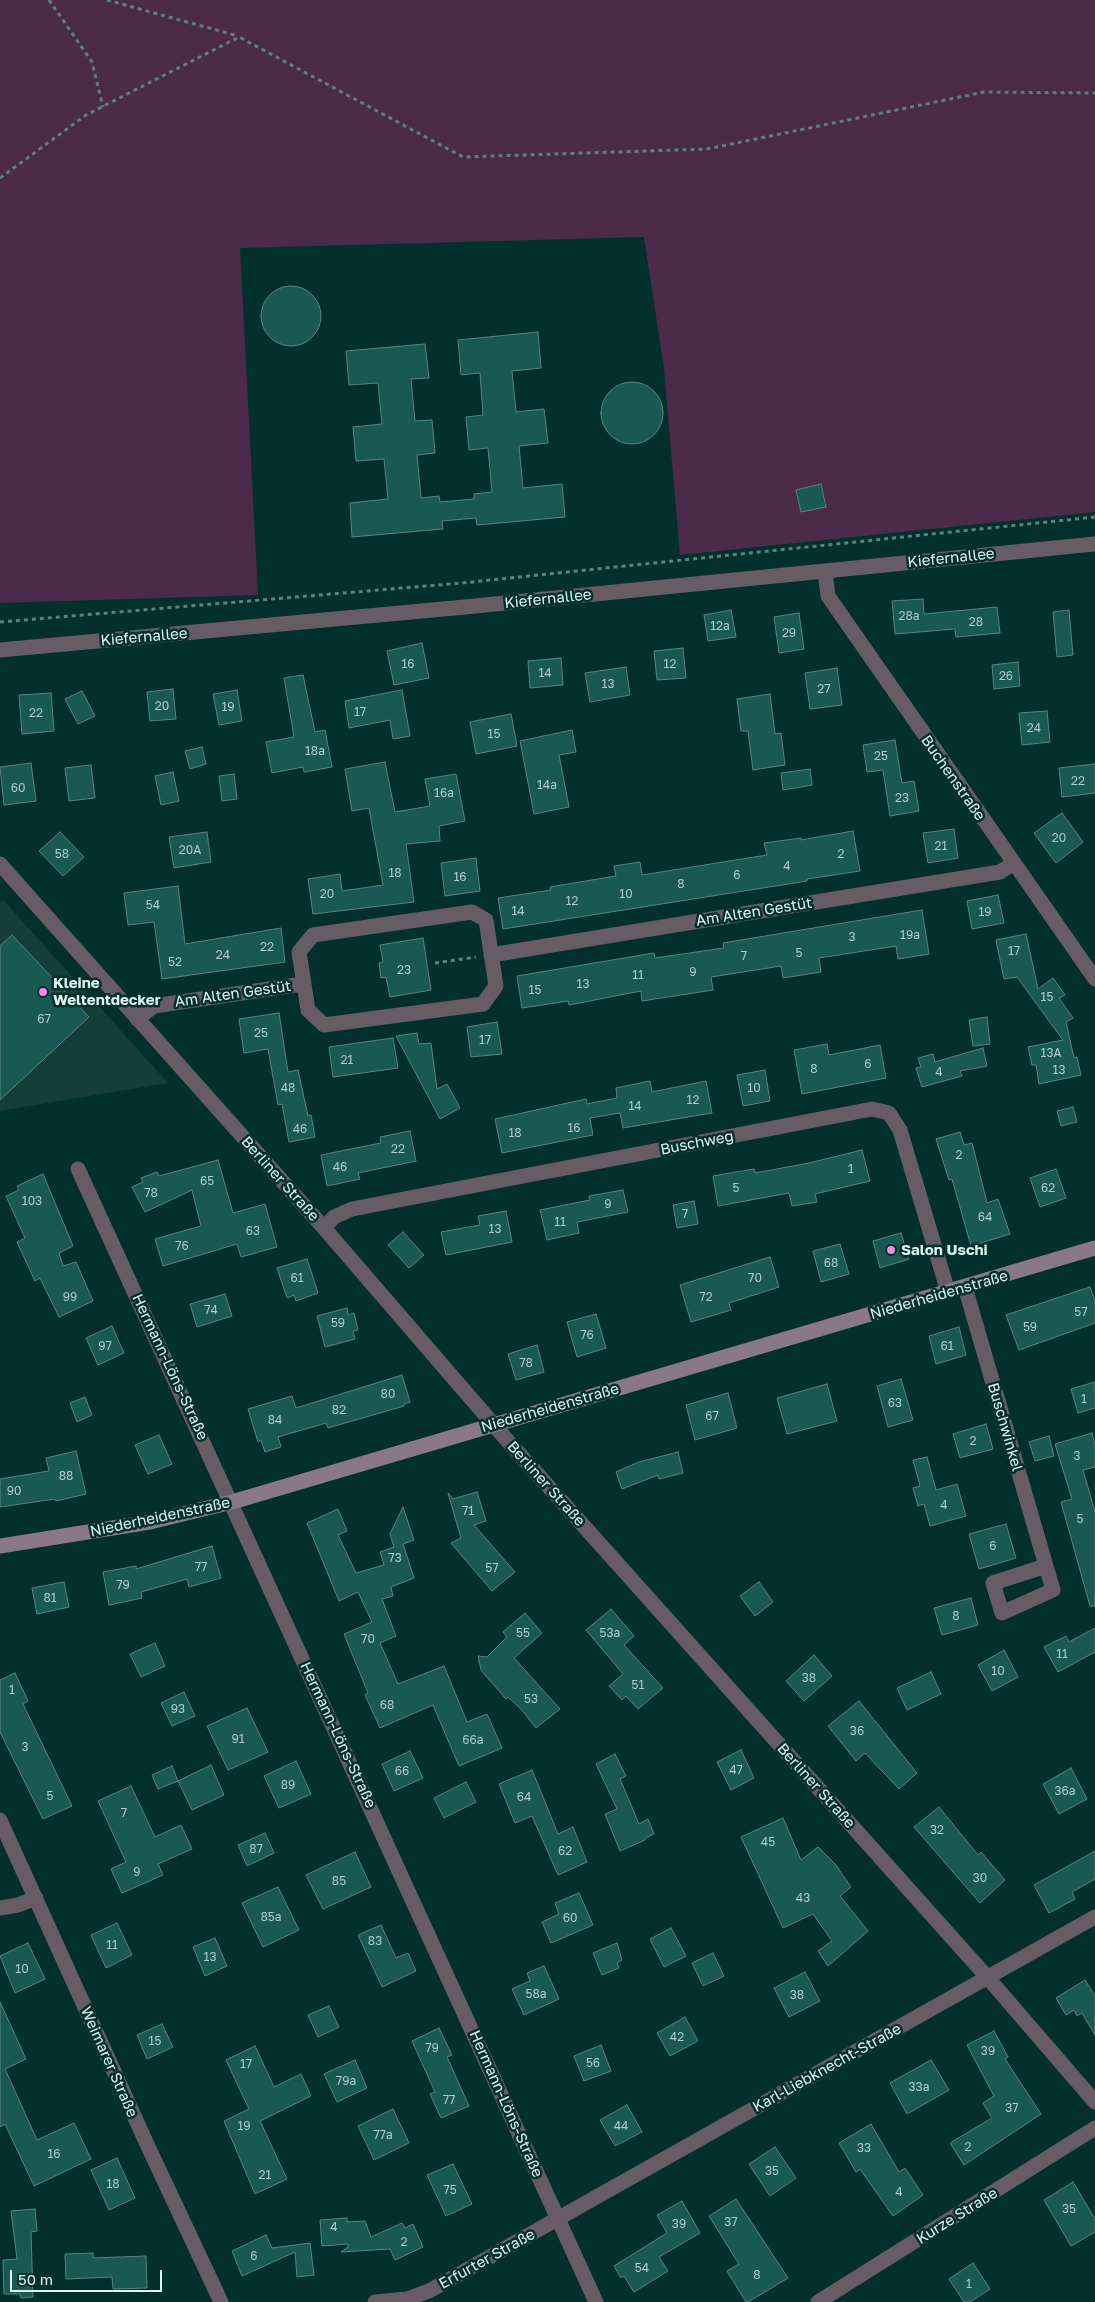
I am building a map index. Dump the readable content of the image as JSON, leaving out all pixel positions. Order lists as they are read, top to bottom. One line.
{"streets":{"street":["Kiefernallee","Buchenstraße","Am Alten Gestüt","Buschweg","Berliner Straße","Niederheidenstraße","Hermann-Löns-Straße","Buschwinkel","Weimarer Straße","Karl-Liebknecht-Straße","Kurze Straße","Erfurter Straße"]},"crossings":[["Kiefernallee","Buchenstraße"],["Buchenstraße","Am Alten Gestüt"],["Am Alten Gestüt","Berliner Straße"],["Buschweg","Berliner Straße"],["Buschweg","Niederheidenstraße"],["Berliner Straße","Niederheidenstraße"],["Berliner Straße","Karl-Liebknecht-Straße"],["Niederheidenstraße","Hermann-Löns-Straße"],["Niederheidenstraße","Buschwinkel"],["Hermann-Löns-Straße","Karl-Liebknecht-Straße"],["Hermann-Löns-Straße","Erfurter Straße"],["Karl-Liebknecht-Straße","Erfurter Straße"]],"places":["Kleine Weltentdecker","Salon Uschi"],"house_numbers":["28a","28","12a","29","16","12","14","26","13","27","20","19","17","22","24","15","18a","25","22","14a","60","16a","23","20","21","20A","58","2","4","18","6","16","8","20","10","12","54","14","19","19a","3","22","17","5","24","7","52","23","9","11","13","15","15","67","25","17","13A","21","6","8","13","4","48","10","12","14","16","46","18","22","2","46","1","65","5","62","78","103","9","7","64","11","13","63","76","68","61","70","99","72","74","57","59","59","76","97","61","78","80","1","63","82","67","84","2","3","88","90","4","71","5","6","73","77","57","79","81","8","55","53a","70","11","10","38","51","1","53","68","93","36","91","66a","3","47","66","89","36a","5","64","7","32","45","87","62","9","30","85","43","85a","60","83","11","13","10","58a","38","42","15","79","39","56","17","79a","33a","77","37","19","44","77a","2","33","16","35","21","18","75","4","35","37","39","4","2","6","54","8","1"],"scale_bar":"50 m"}
